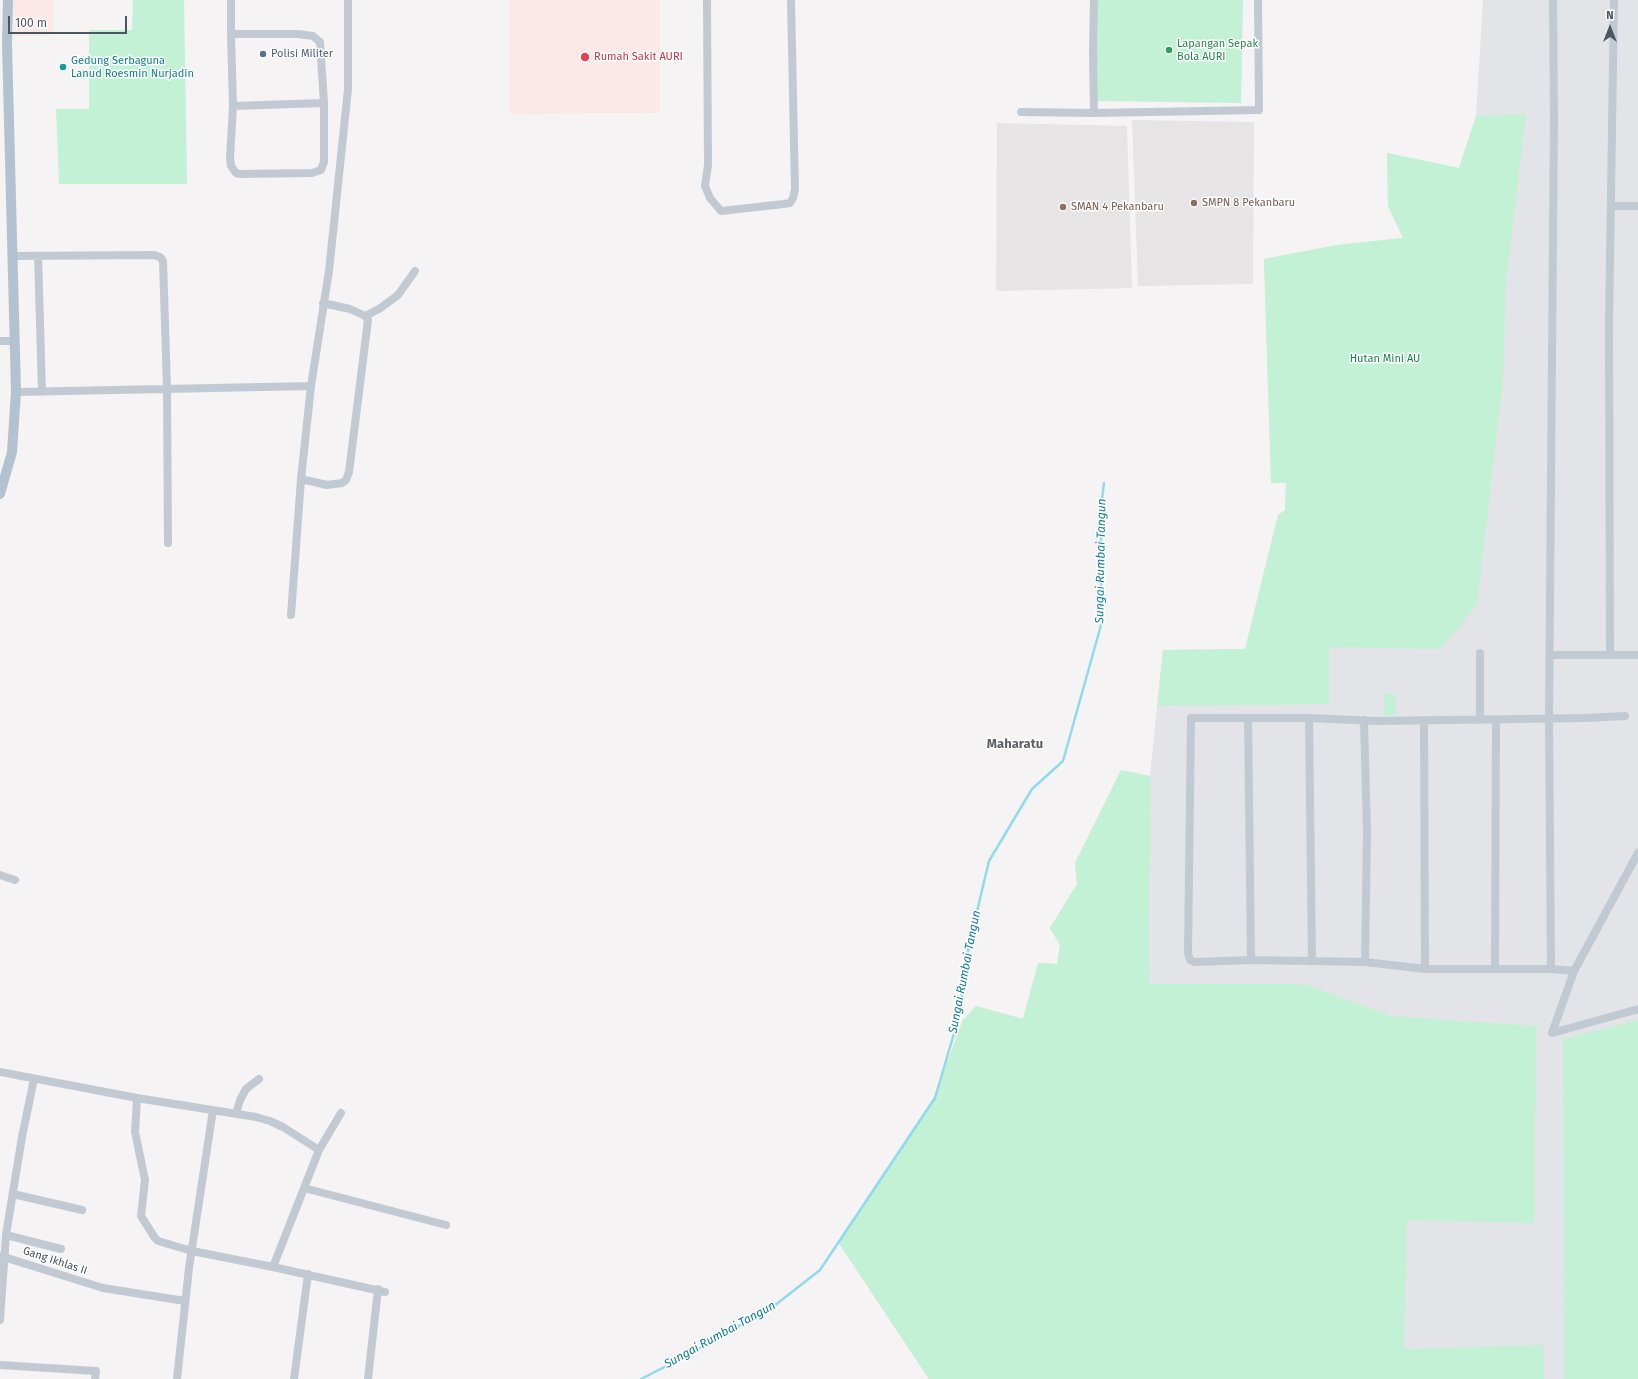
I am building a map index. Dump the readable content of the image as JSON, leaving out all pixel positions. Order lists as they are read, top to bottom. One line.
{"streets":{"street":["Gang Ikhlas II"]},"districts":["Maharatu"],"water":["Sungai Rumbai Tangun"],"parks":["Hutan Mini AU"],"places":["Lapangan Sepak Bola AURI","Polisi Militer","Rumah Sakit AURI","Gedung Serbaguna Lanud Roesmin Nurjadin","SMPN 8 Pekanbaru","SMAN 4 Pekanbaru"],"scale_bar":"100 m","north":"top"}
